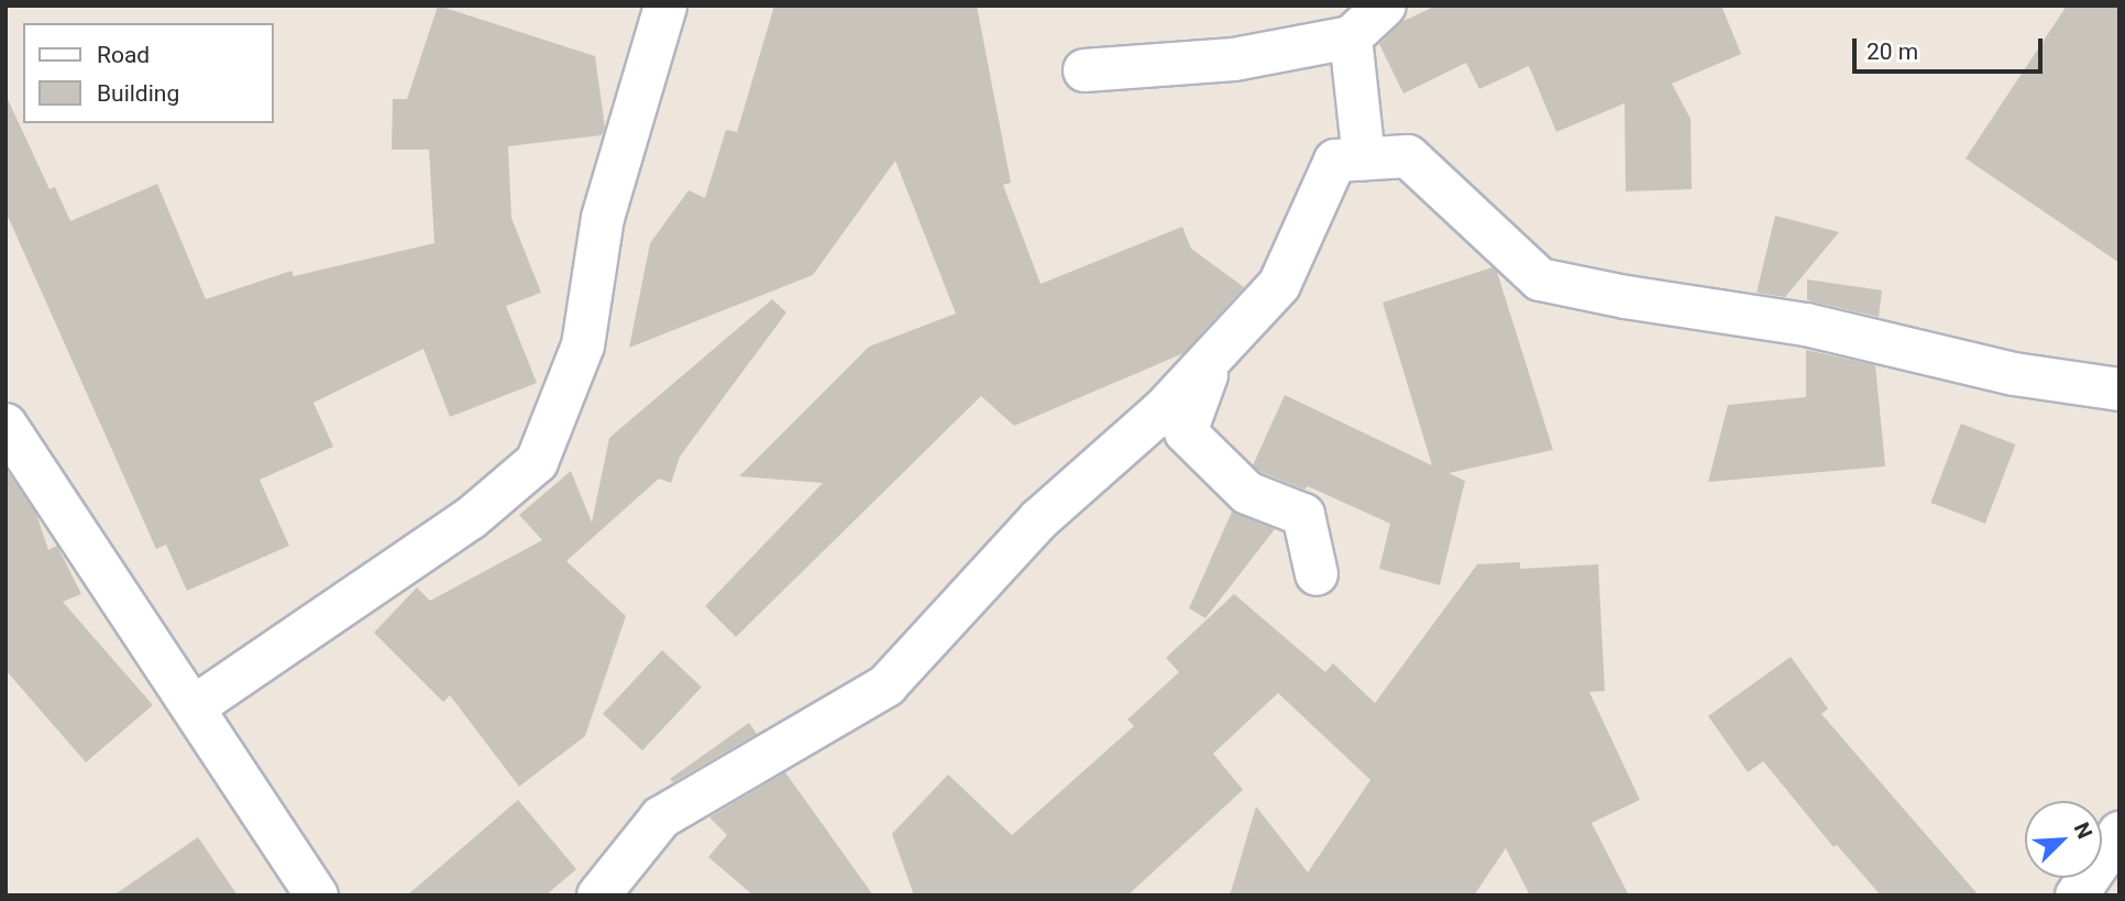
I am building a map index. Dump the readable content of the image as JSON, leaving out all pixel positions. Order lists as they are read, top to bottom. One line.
{"legend":["Road","Building"],"scale_bar":"20 m","north":"top right"}
